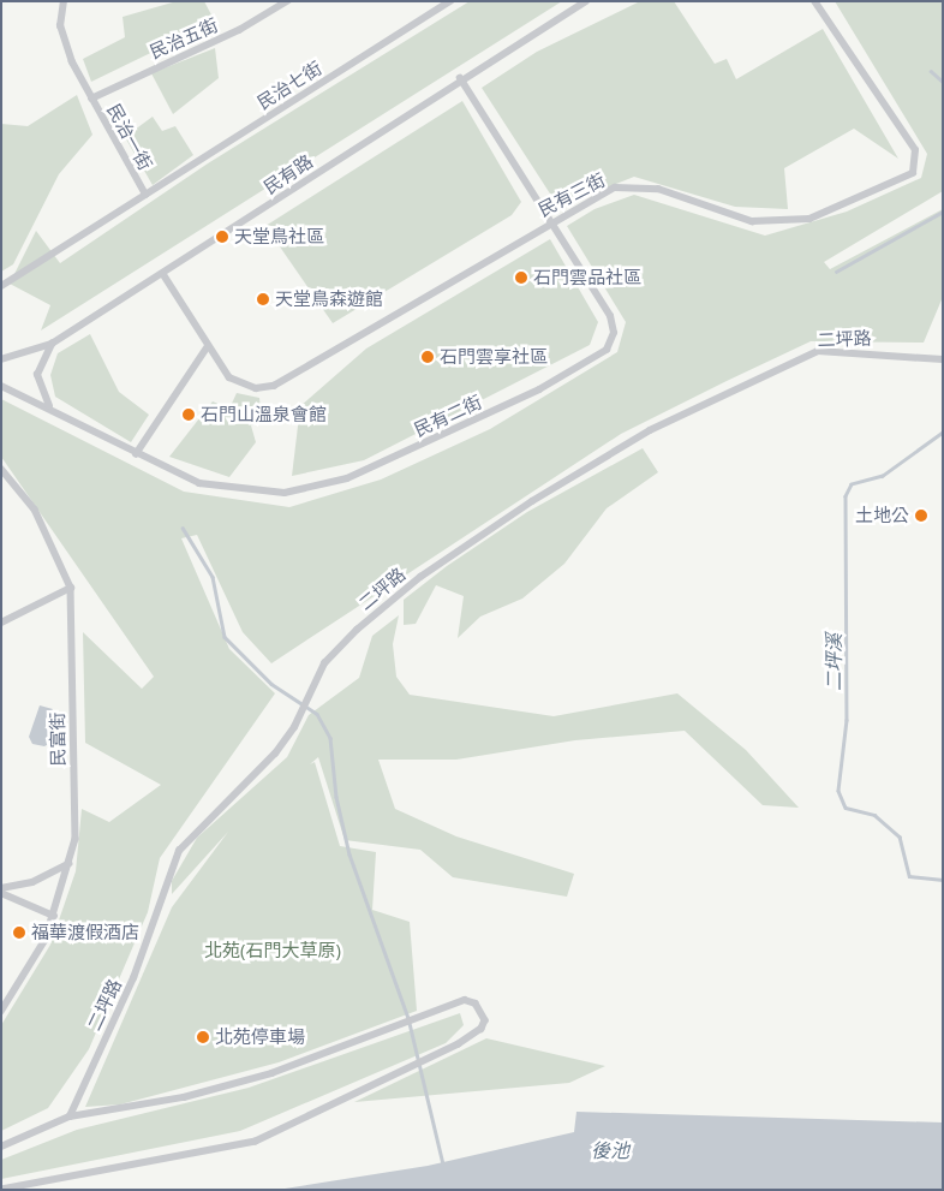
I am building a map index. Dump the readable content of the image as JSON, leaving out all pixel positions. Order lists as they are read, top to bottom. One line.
{"streets":{"street":["民治五街","民治七街","民治一街","民有路","民有三街","二坪路","民有二街","民富街"]},"crossings":[["民治五街","民治一街"],["民治七街","民治一街"],["民有路","民有三街"],["民有路","民有二街"],["民有三街","民有二街"]],"water":["二坪溪","後池"],"parks":["北苑(石門大草原)"],"places":["天堂鳥社區","石門雲品社區","天堂鳥森遊館","石門雲享社區","石門山溫泉會館","土地公","福華渡假酒店","北苑停車場"]}
